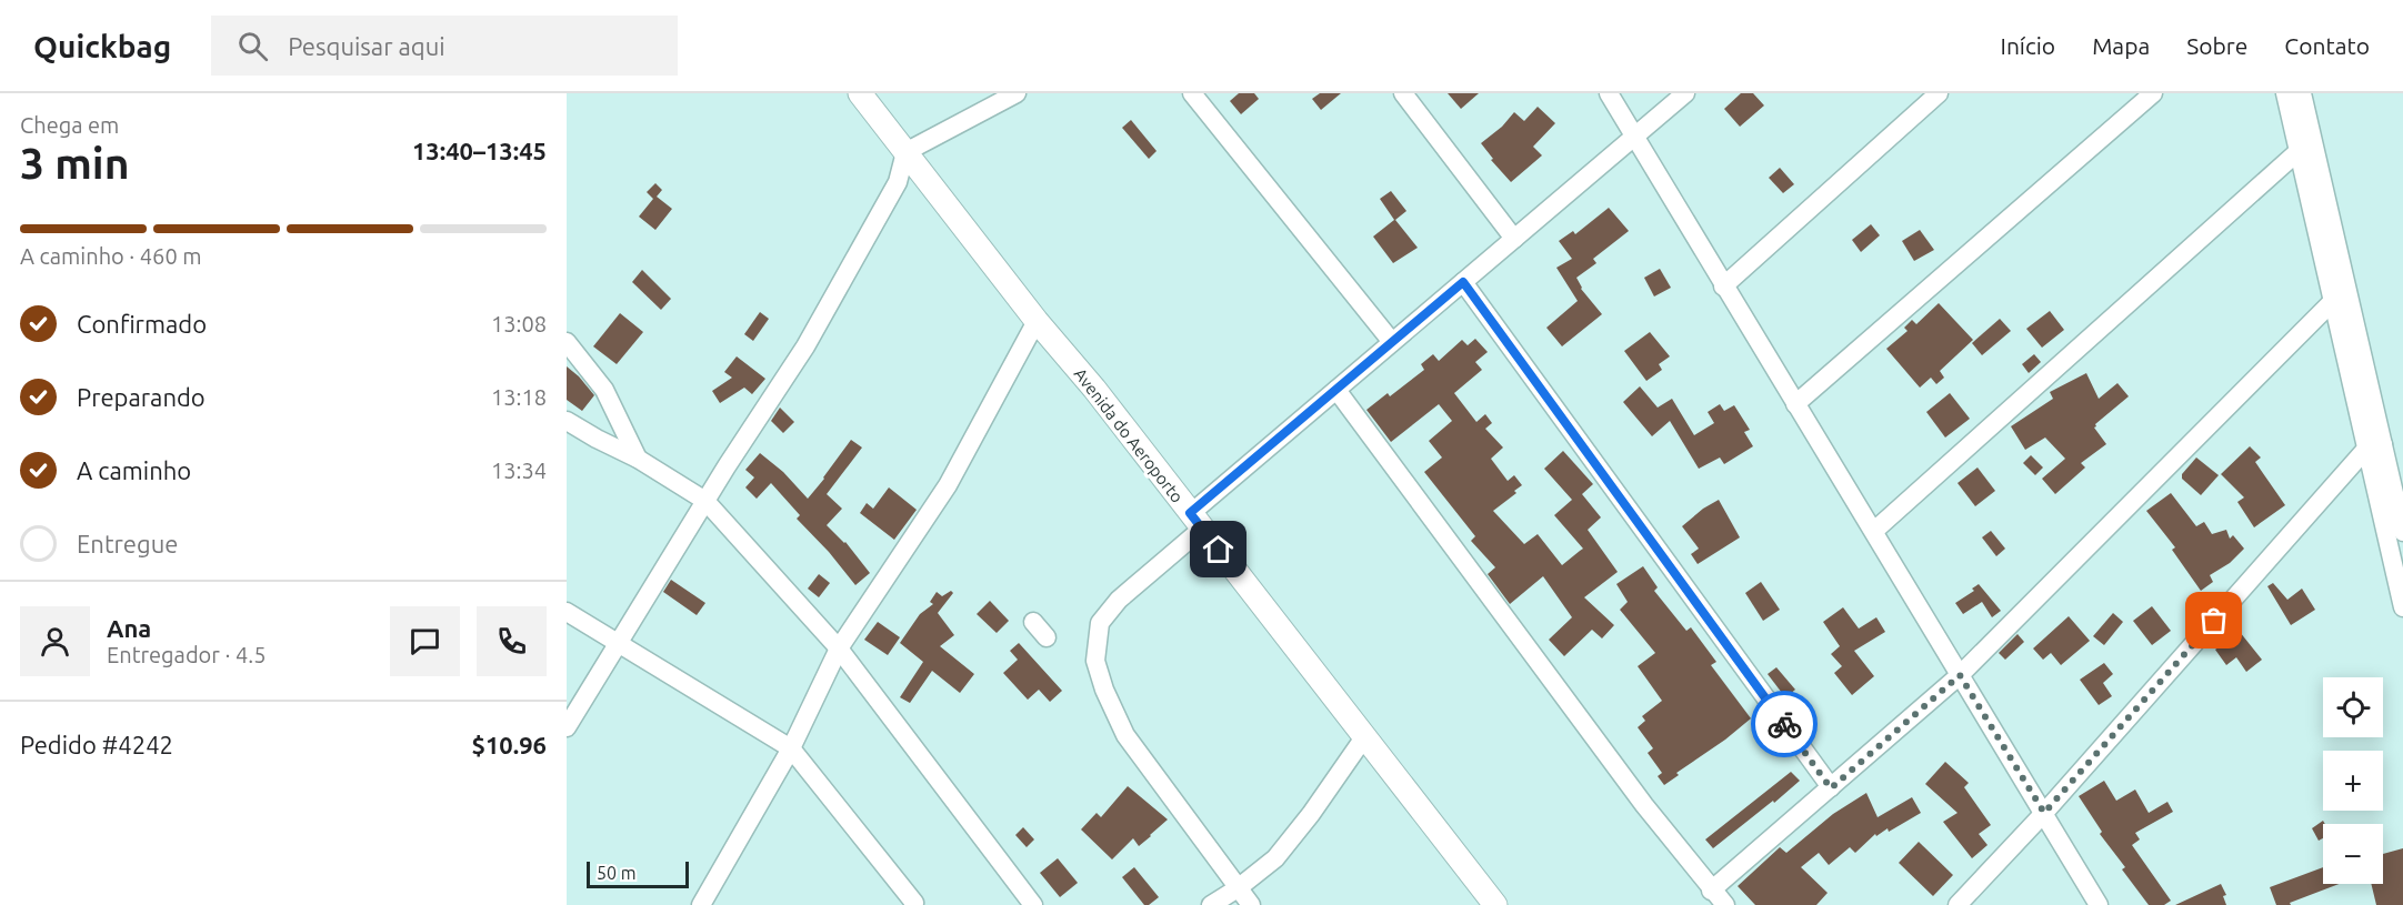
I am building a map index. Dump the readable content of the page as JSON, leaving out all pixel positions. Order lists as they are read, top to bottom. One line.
{"streets":{"main road":["Avenida do Aeroporto"]},"scale_bar":"50 m","page":{"header":"Quickbag","search":"Pesquisar aqui","nav":["Início","Mapa","Sobre","Contato"],"heading":["3 min","Chega em","13:40–13:45"],"panel":["Ana","Entregador · 4.5","Pedido #4242","$10.96"],"bar":"A caminho · 460 m","list":[["Confirmado","13:08"],["Preparando","13:18"],["A caminho","13:34"],"Entregue"],"map_buttons":["+","−"],"scale":"50 m"}}
